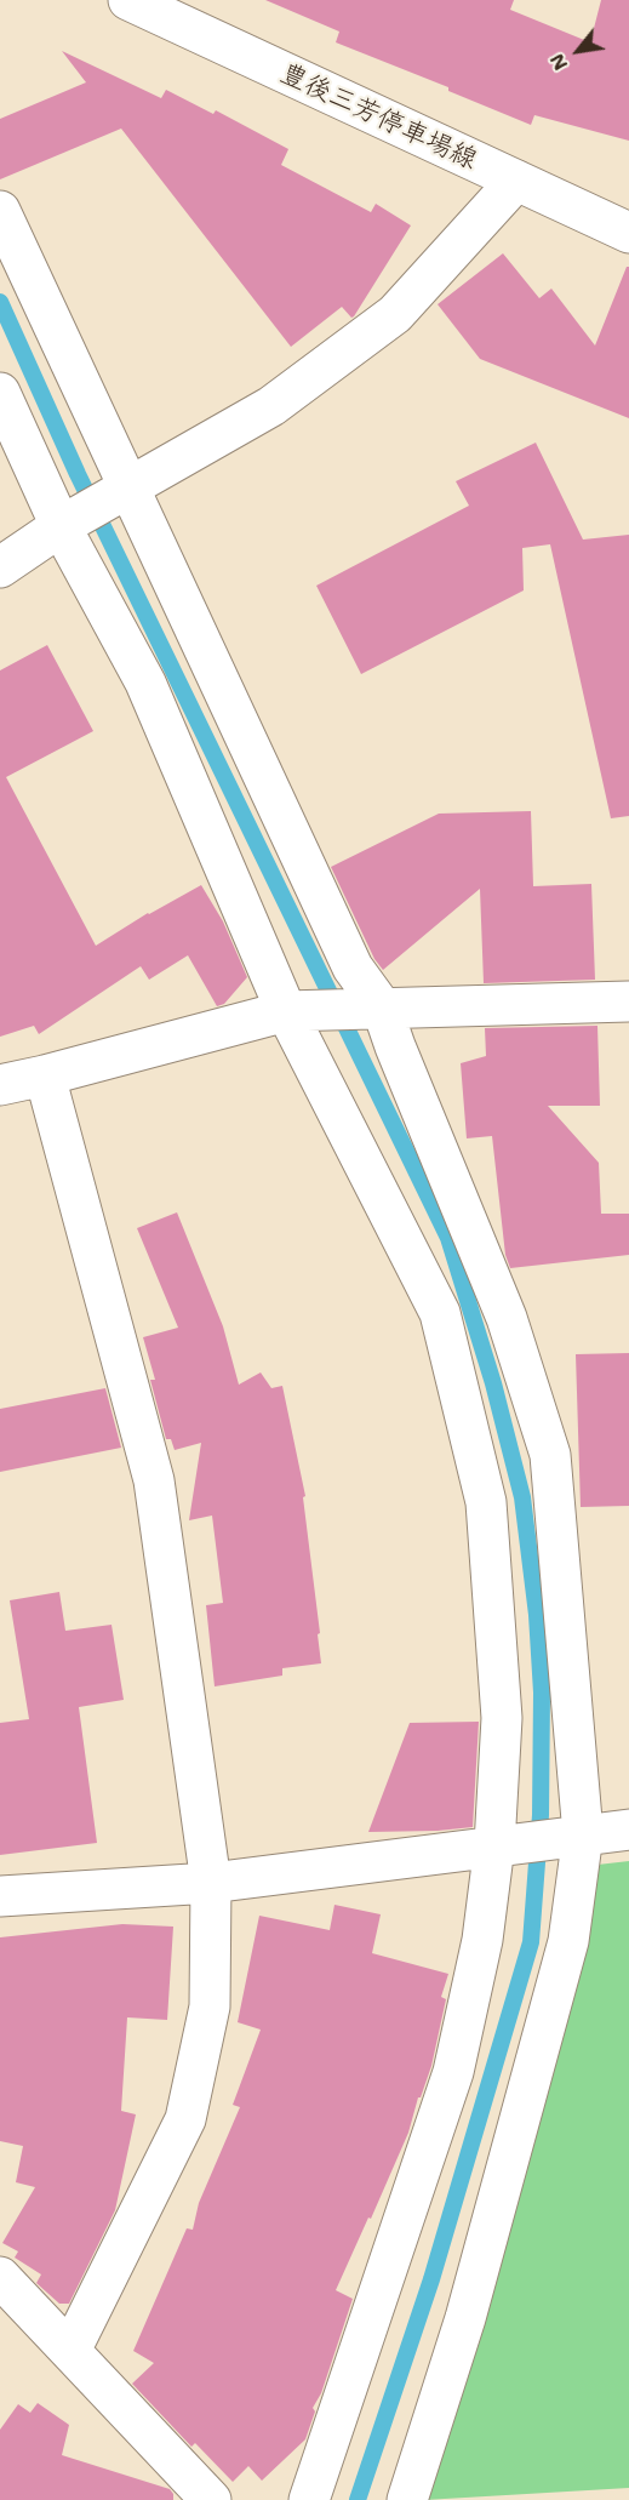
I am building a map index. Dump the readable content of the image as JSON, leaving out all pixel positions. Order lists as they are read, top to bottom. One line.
{"streets":{"street":["豊後三芳停車場線"]},"north":"bottom left"}
